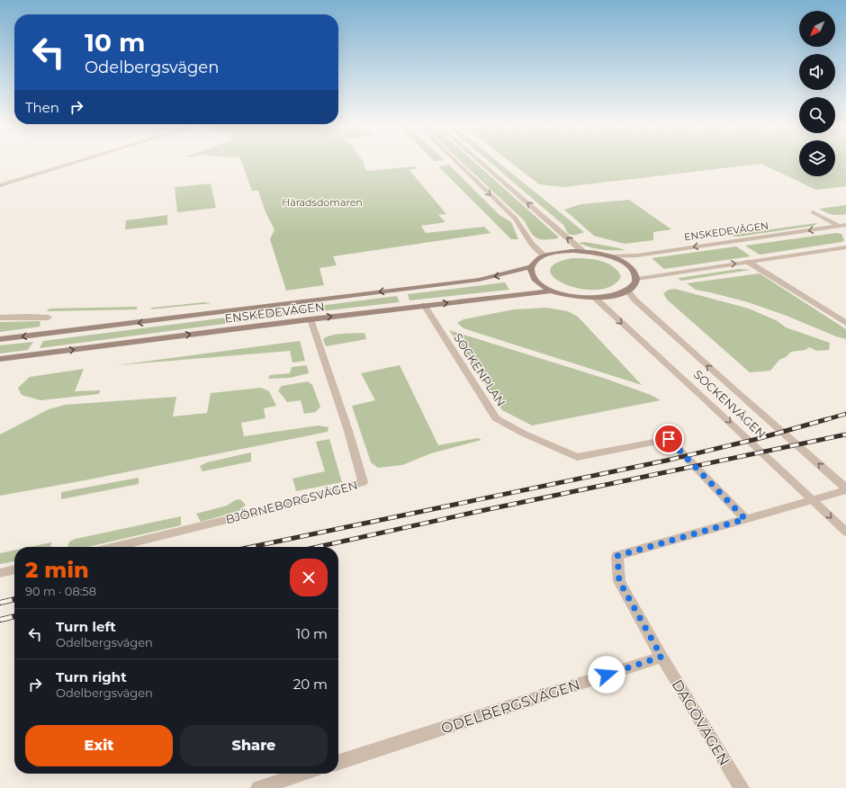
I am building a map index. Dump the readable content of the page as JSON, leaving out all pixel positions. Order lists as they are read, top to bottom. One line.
{"streets":{"main road":["ENSKEDEVÄGEN"],"street":["SOCKENPLAN","SOCKENVÄGEN","BJÖRNEBORGSVÄGEN","ODELBERGSVÄGEN","DAGÖVÄGEN"]},"crossings":[["ENSKEDEVÄGEN","SOCKENPLAN"],["ENSKEDEVÄGEN","BJÖRNEBORGSVÄGEN"],["ODELBERGSVÄGEN","DAGÖVÄGEN"]],"parks":["Häradsdomaren"],"north":"bottom left","page":{"turn":["10 m","Odelbergsvägen"],"then":"Then","heading":["2 min","90 m · 08:58"],"list":[{"name":"Turn left","note":"Odelbergsvägen","value":"10 m"},{"name":"Turn right","note":"Odelbergsvägen","value":"20 m"}],"buttons":["Exit","Share"]}}
